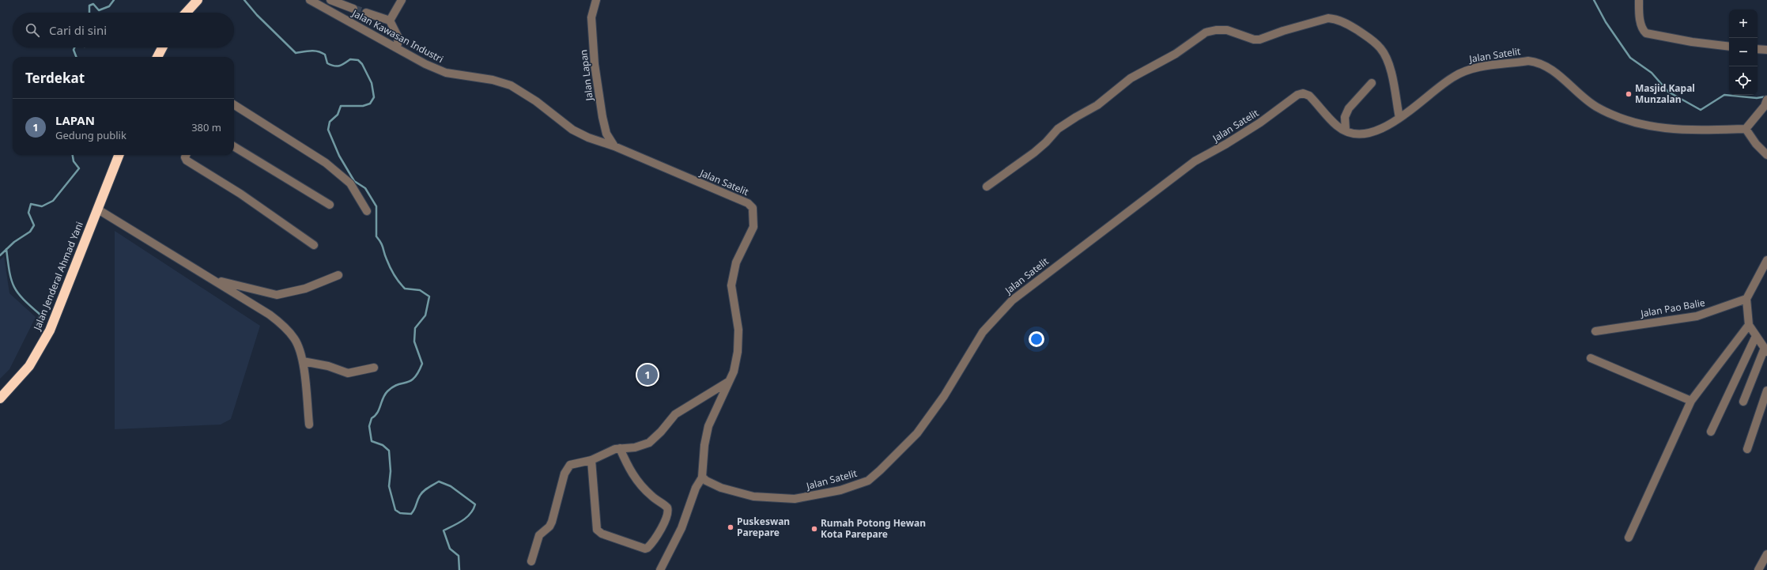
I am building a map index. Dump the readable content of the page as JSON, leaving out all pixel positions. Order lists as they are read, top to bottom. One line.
{"streets":{"highway":["Jalan Jenderal Ahmad Yani"],"street":["Jalan Kawasan Industri","Jalan Satelit","Jalan Lapan","Jalan Pao Balie"]},"crossings":[["Jalan Kawasan Industri","Jalan Satelit"],["Jalan Kawasan Industri","Jalan Lapan"],["Jalan Satelit","Jalan Lapan"]],"places":["Masjid Kapal Munzalan","Puskeswan Parepare","Rumah Potong Hewan Kota Parepare"],"page":{"map_buttons":["+","−"],"search":"Cari di sini","heading":"Terdekat","list":[{"mark":"1","name":"LAPAN","note":"Gedung publik","value":"380 m"}],"pins":"1"}}
